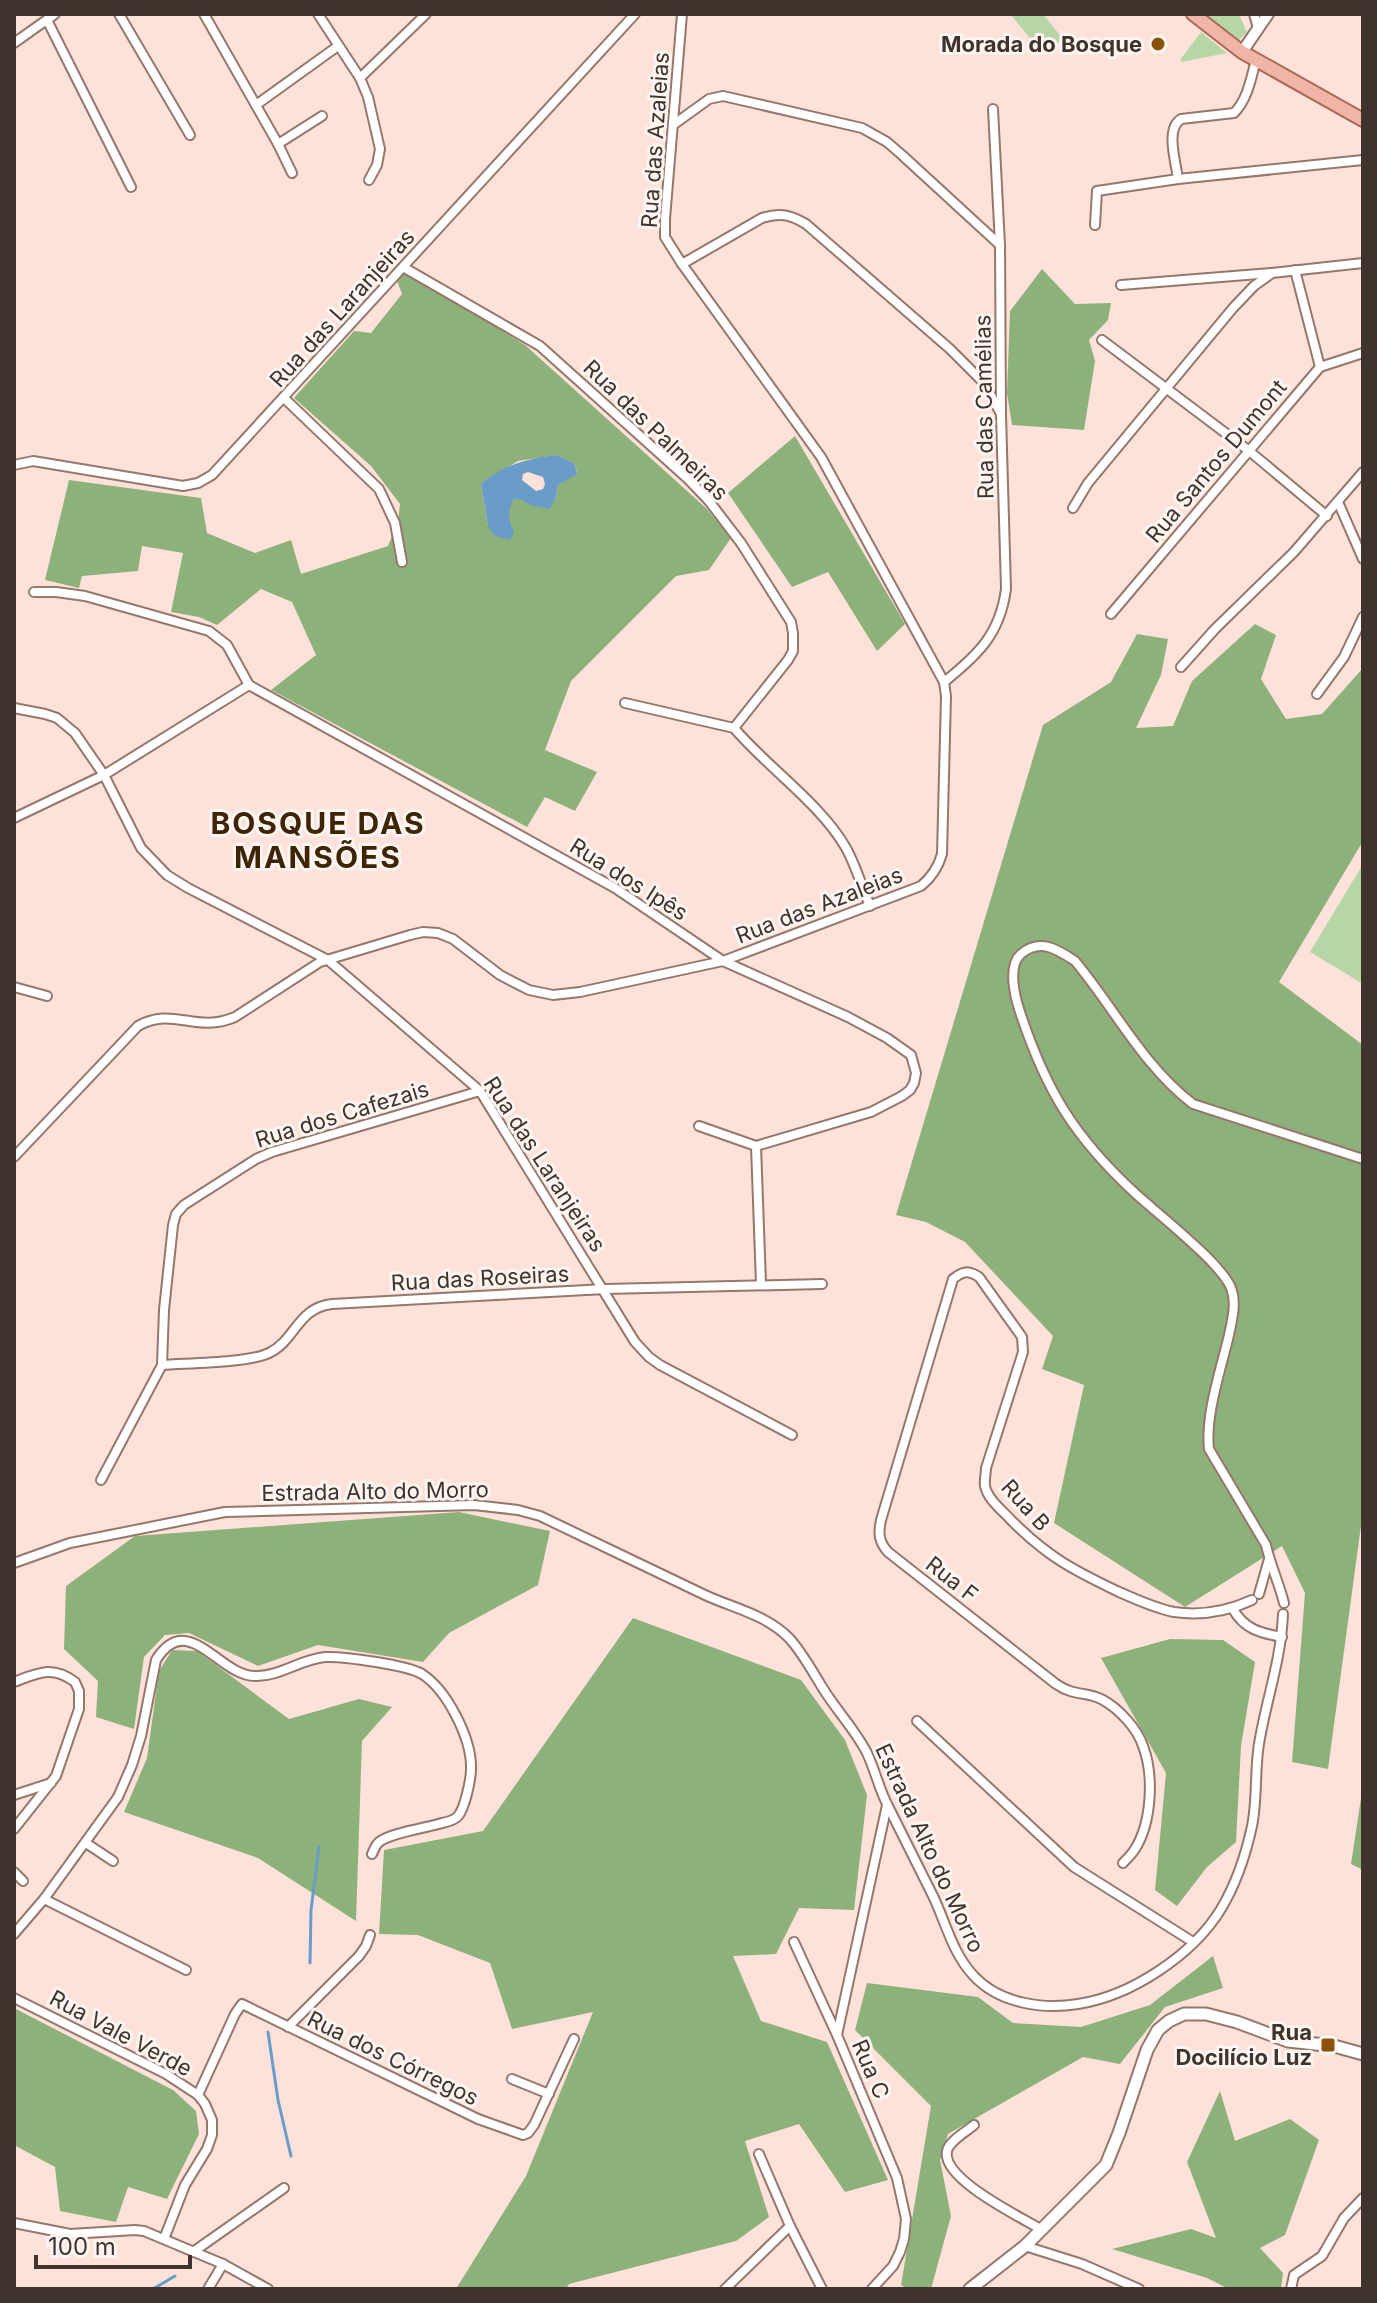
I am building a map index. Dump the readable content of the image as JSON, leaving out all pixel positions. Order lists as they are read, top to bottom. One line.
{"streets":{"street":["Rua das Azaleias","Rua das Laranjeiras","Rua das Camélias","Rua das Palmeiras","Rua Santos Dumont","Rua dos Ipês","Rua dos Cafezais","Rua das Roseiras","Estrada Alto do Morro","Rua B","Rua F","Rua Vale Verde","Rua dos Córregos","Rua C"]},"crossings":[["Rua das Azaleias","Rua das Laranjeiras"],["Rua das Azaleias","Rua das Camélias"],["Rua das Azaleias","Rua dos Ipês"],["Rua das Laranjeiras","Rua das Palmeiras"],["Rua das Laranjeiras","Rua dos Cafezais"],["Rua das Laranjeiras","Rua das Roseiras"],["Rua dos Cafezais","Rua das Roseiras"],["Estrada Alto do Morro","Rua C"],["Rua B","Rua F"],["Rua Vale Verde","Rua dos Córregos"]],"districts":["BOSQUE DAS MANSÕES"],"places":{"other":["Morada do Bosque"],"transit":["Rua Docilício Luz"]},"scale_bar":"100 m"}
